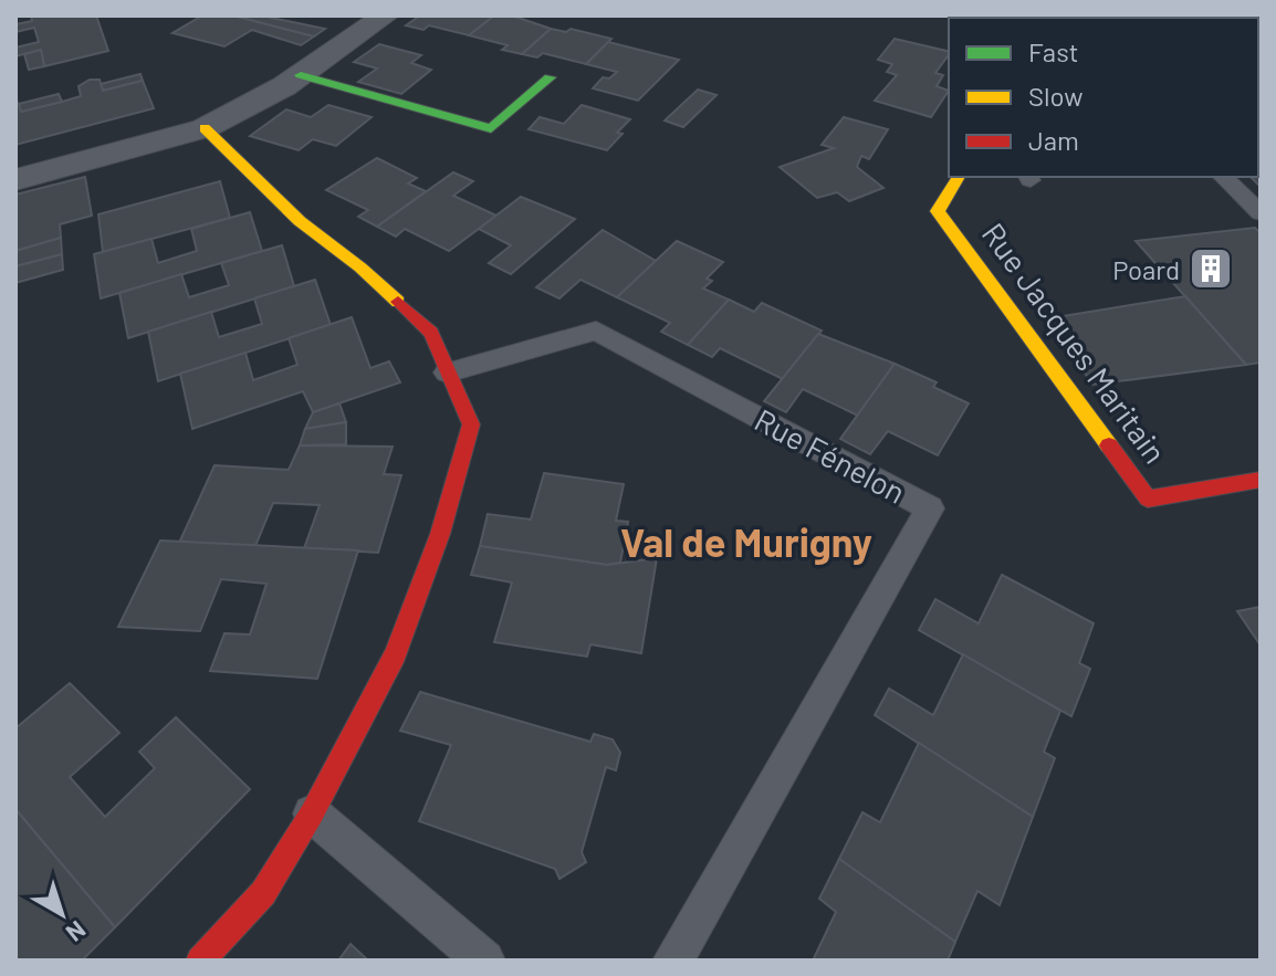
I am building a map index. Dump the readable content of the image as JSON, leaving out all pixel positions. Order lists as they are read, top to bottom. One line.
{"streets":{"street":["Rue Jacques Maritain"],"lane":["Rue Fénelon"]},"districts":["Val de Murigny"],"places":{"building":["Poard"]},"legend":["Fast","Slow","Jam"],"north":"bottom right"}
